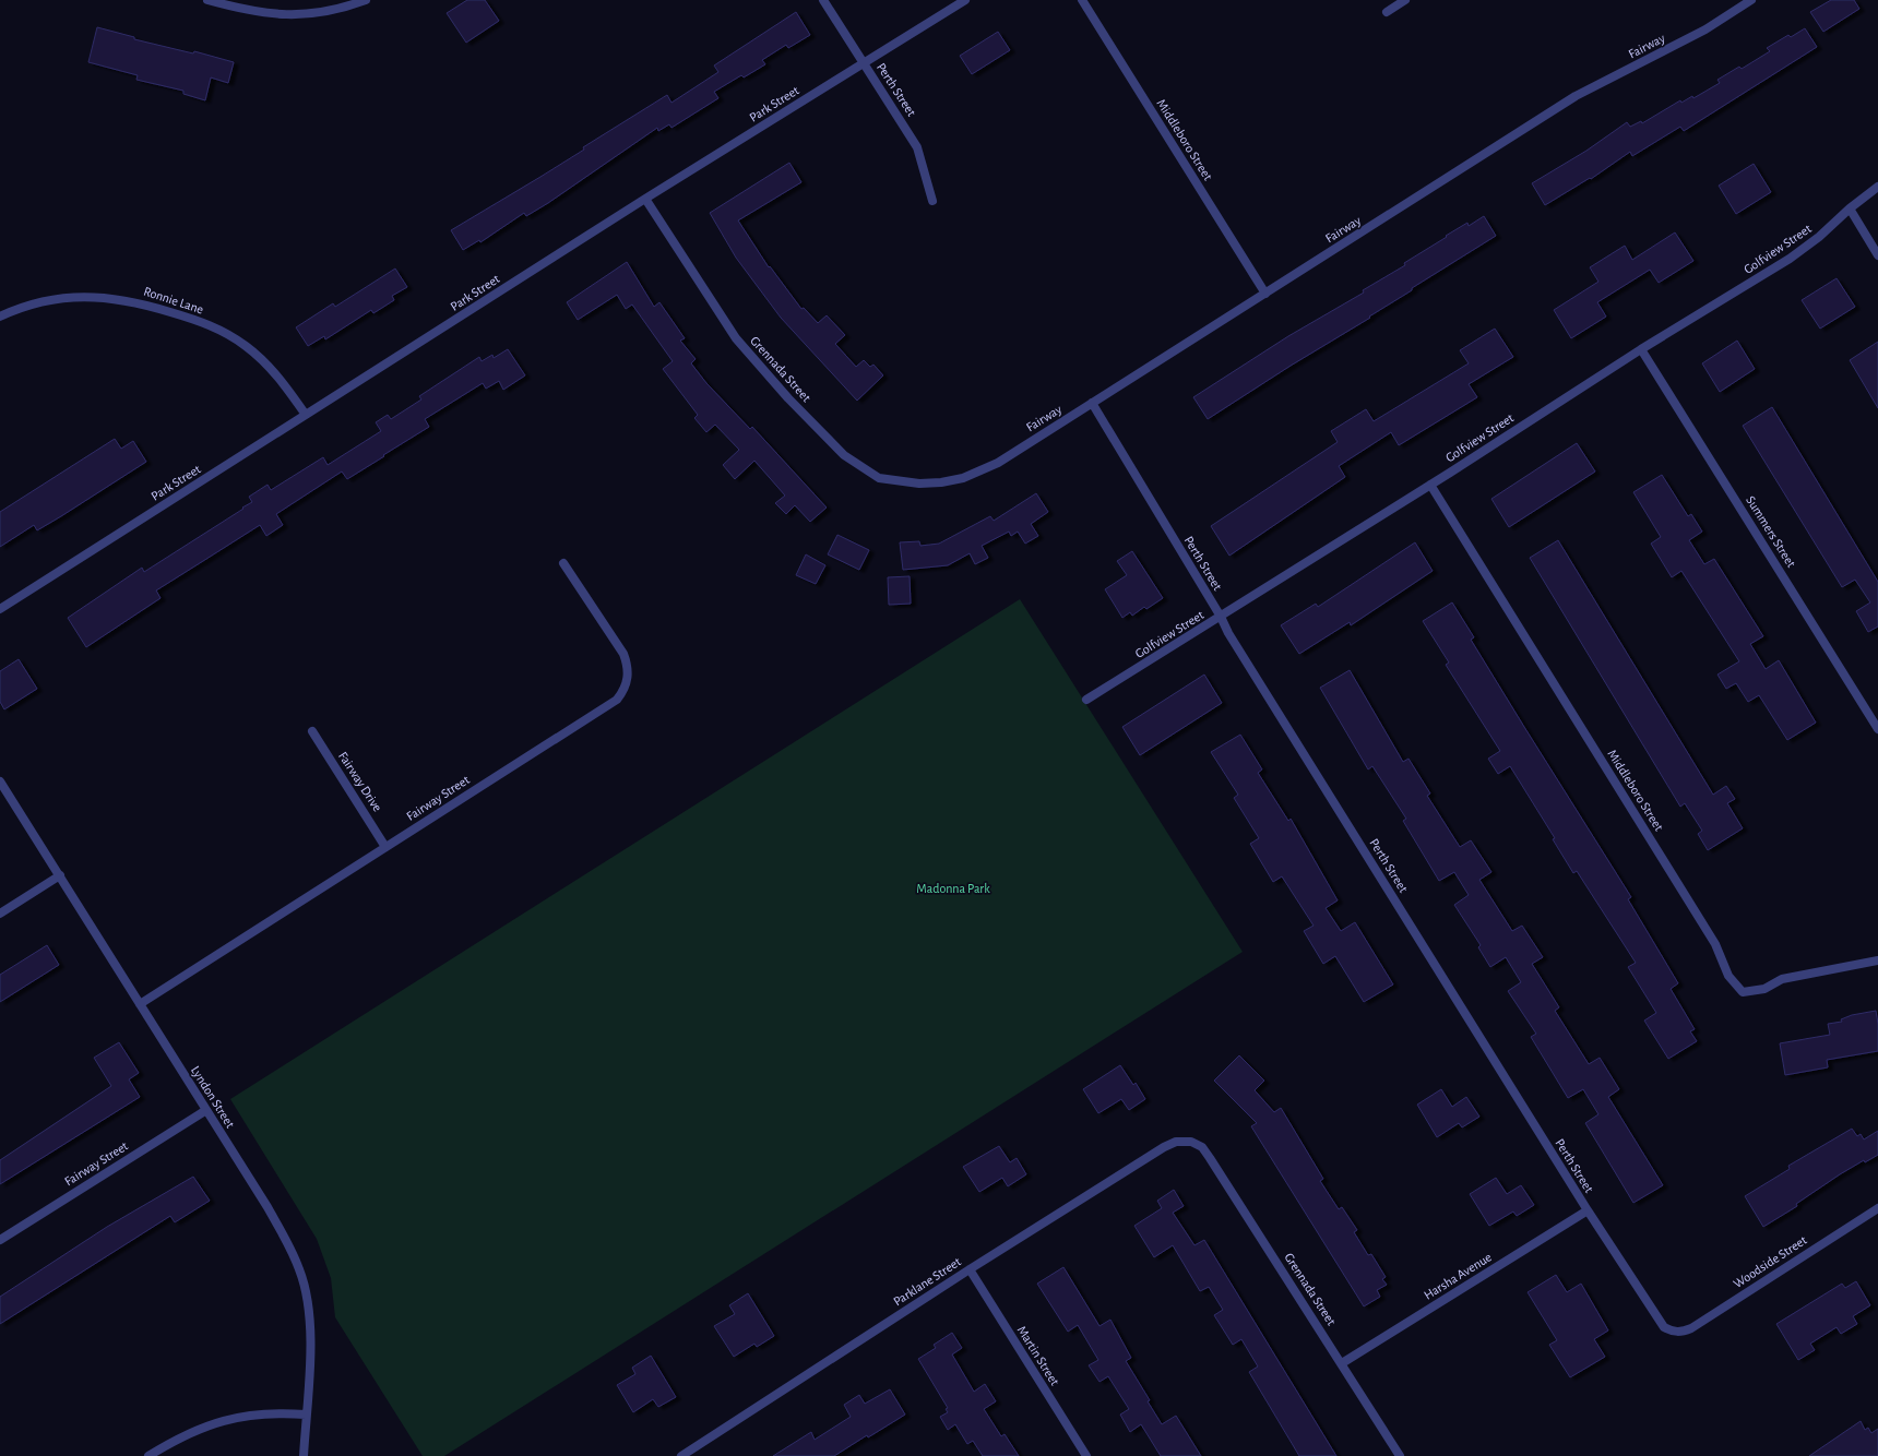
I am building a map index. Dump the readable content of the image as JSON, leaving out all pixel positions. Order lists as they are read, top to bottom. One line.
{"streets":{"street":["Fairway","Perth Street","Park Street","Middleboro Street","Golfview Street","Ronnie Lane","Grennada Street","Summers Street","Fairway Drive","Fairway Street","Lyndon Street","Woodside Street","Harsha Avenue","Parklane Street","Martin Street"]},"crossings":[["Fairway","Perth Street"],["Fairway","Middleboro Street"],["Fairway","Grennada Street"],["Perth Street","Park Street"],["Perth Street","Golfview Street"],["Perth Street","Woodside Street"],["Perth Street","Harsha Avenue"],["Park Street","Ronnie Lane"],["Park Street","Grennada Street"],["Middleboro Street","Golfview Street"],["Golfview Street","Summers Street"],["Grennada Street","Harsha Avenue"],["Grennada Street","Parklane Street"],["Fairway Drive","Fairway Street"],["Fairway Street","Lyndon Street"],["Parklane Street","Martin Street"]],"parks":["Madonna Park"]}
